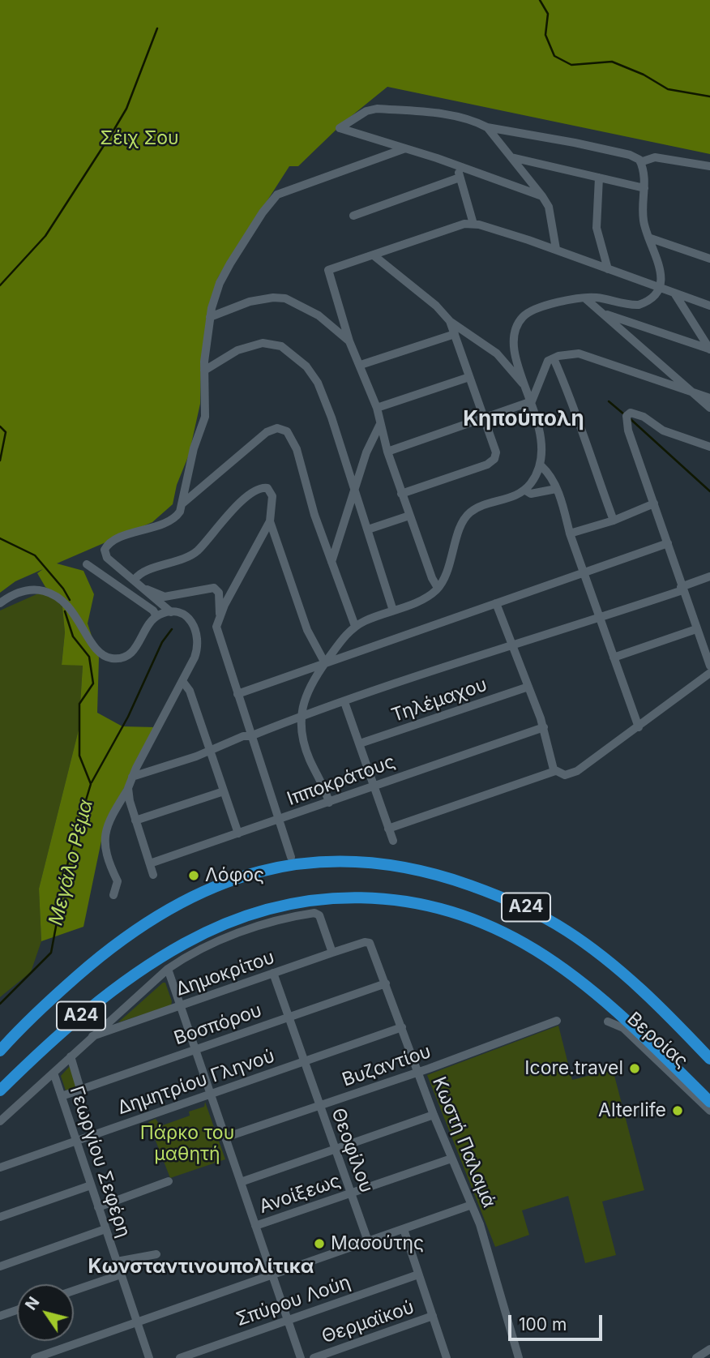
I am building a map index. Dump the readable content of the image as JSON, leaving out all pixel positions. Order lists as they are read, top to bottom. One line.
{"streets":{"highway":["Α24"],"street":["Τηλέμαχου","Ιπποκράτους","Δημοκρίτου","Βοσπόρου","Βεροίας","Βυζαντίου","Δημητρίου Γληνού","Κωστή Παλαμά","Θεοφίλου","Γεωργίου Σεφέρη","Ανοίξεως","Σπύρου Λούη","Θερμαϊκού"]},"crossings":[["Δημοκρίτου","Κωστή Παλαμά"],["Δημοκρίτου","Θεοφίλου"],["Βοσπόρου","Κωστή Παλαμά"],["Βοσπόρου","Θεοφίλου"],["Βοσπόρου","Γεωργίου Σεφέρη"],["Βυζαντίου","Κωστή Παλαμά"],["Βυζαντίου","Θεοφίλου"],["Δημητρίου Γληνού","Κωστή Παλαμά"],["Δημητρίου Γληνού","Θεοφίλου"],["Δημητρίου Γληνού","Γεωργίου Σεφέρη"],["Κωστή Παλαμά","Ανοίξεως"],["Θεοφίλου","Ανοίξεως"]],"districts":["Κηπούπολη","Κωνσταντινουπολίτικα"],"water":["Μεγάλο Ρέμα"],"parks":["Σέιχ Σου","Πάρκο του μαθητή"],"places":["Λόφος","Icore.travel","Alterlife","Μασούτης"],"scale_bar":"100 m","north":"top left"}
